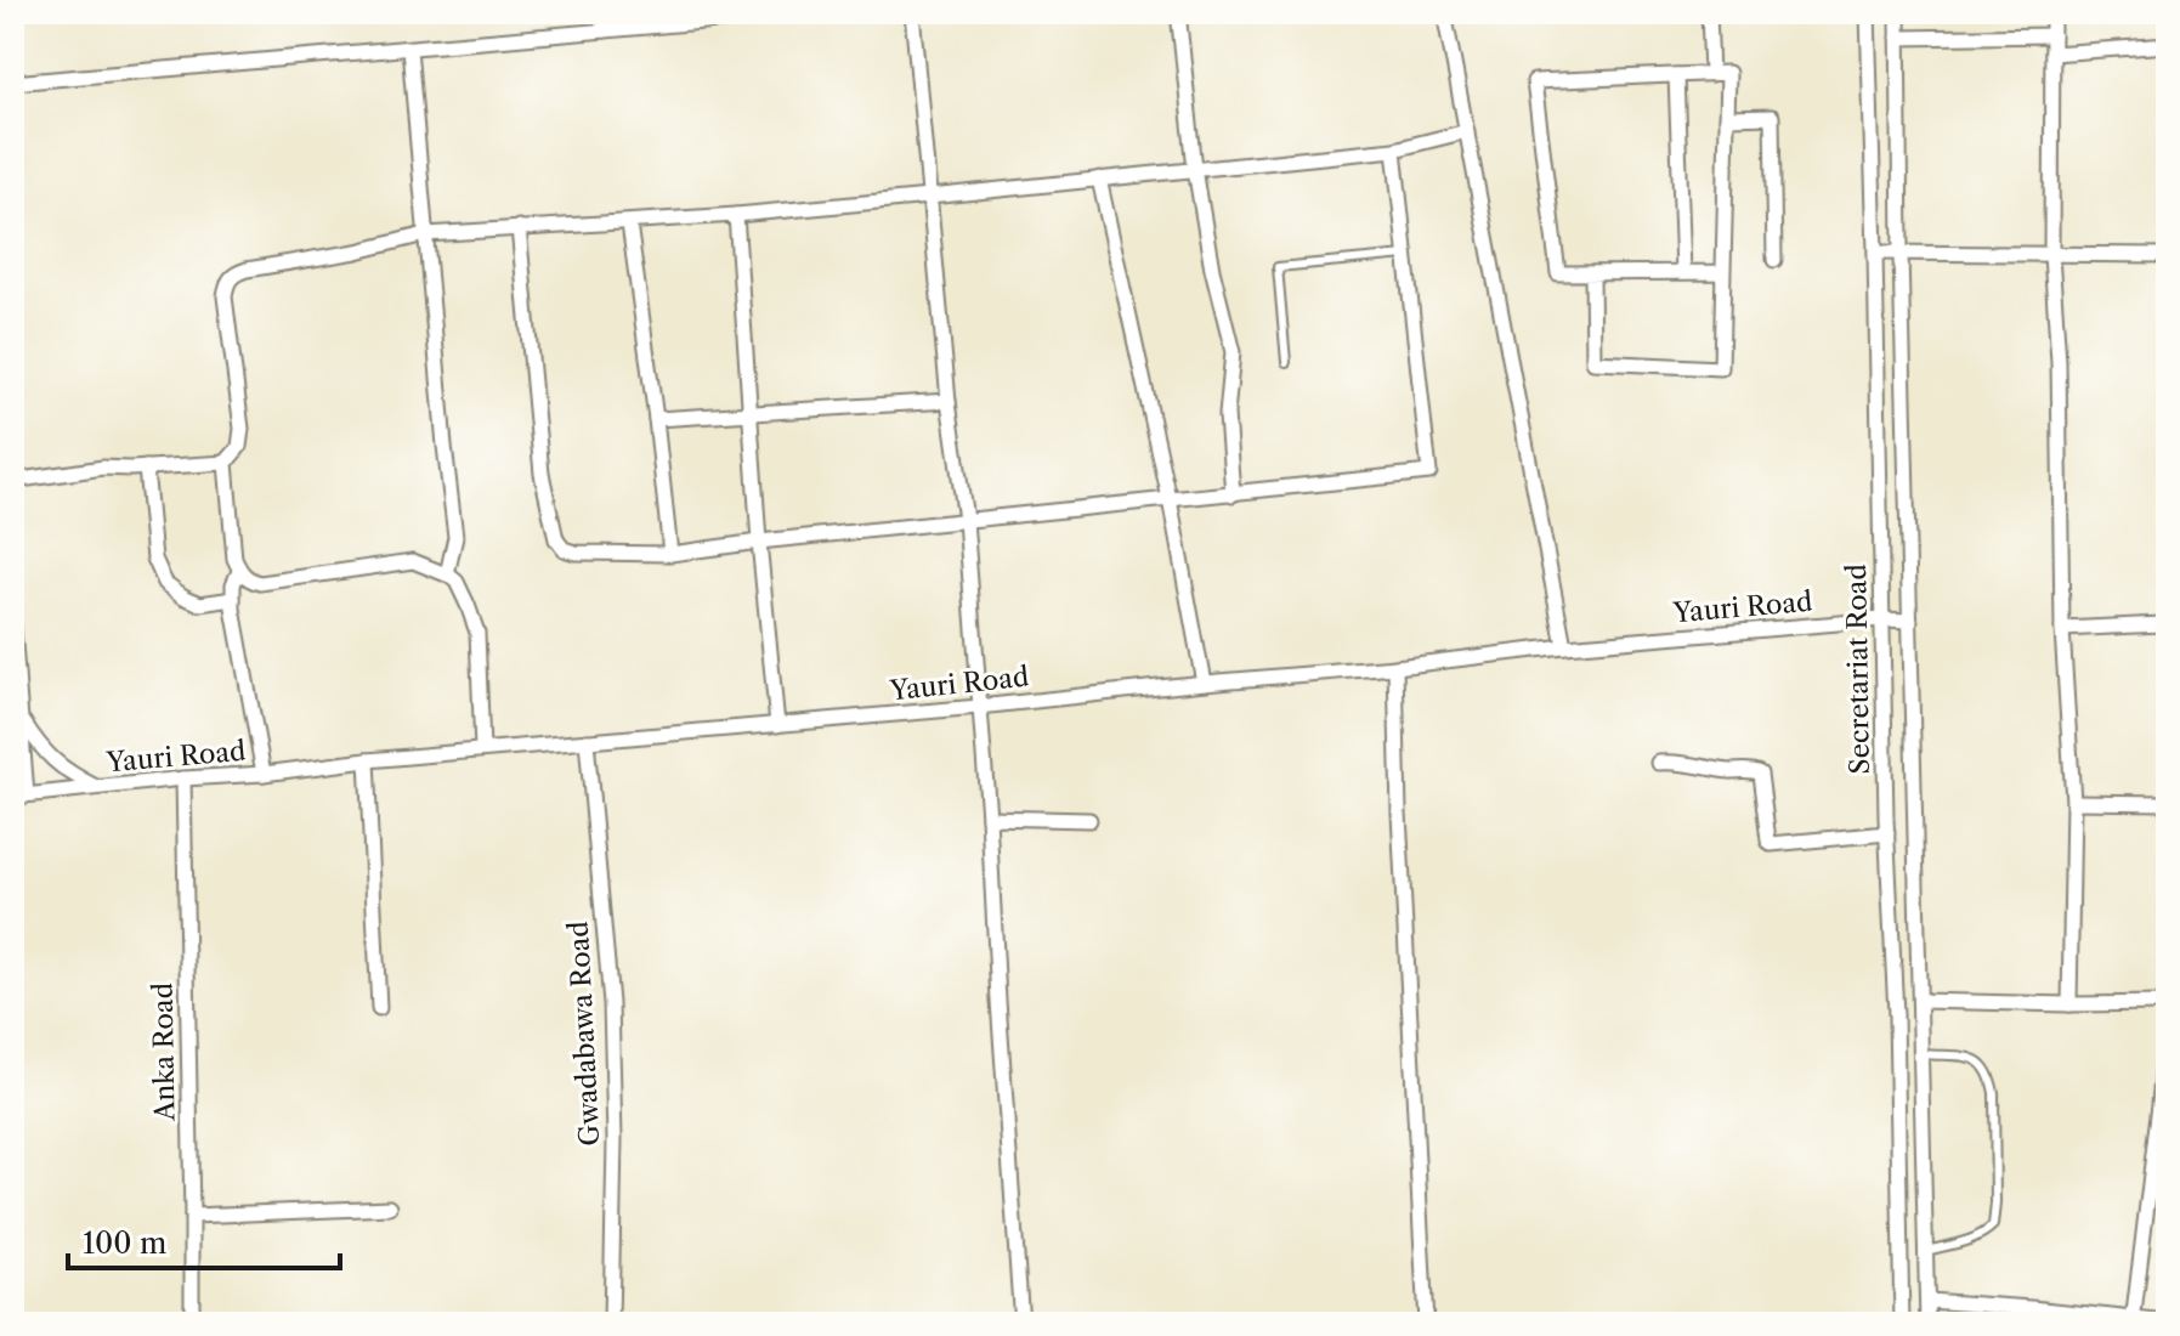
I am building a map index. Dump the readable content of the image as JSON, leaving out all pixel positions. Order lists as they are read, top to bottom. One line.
{"streets":{"street":["Yauri Road","Secretariat Road","Gwadabawa Road","Anka Road"]},"crossings":[["Yauri Road","Secretariat Road"],["Yauri Road","Gwadabawa Road"],["Yauri Road","Anka Road"]],"scale_bar":"100 m"}
